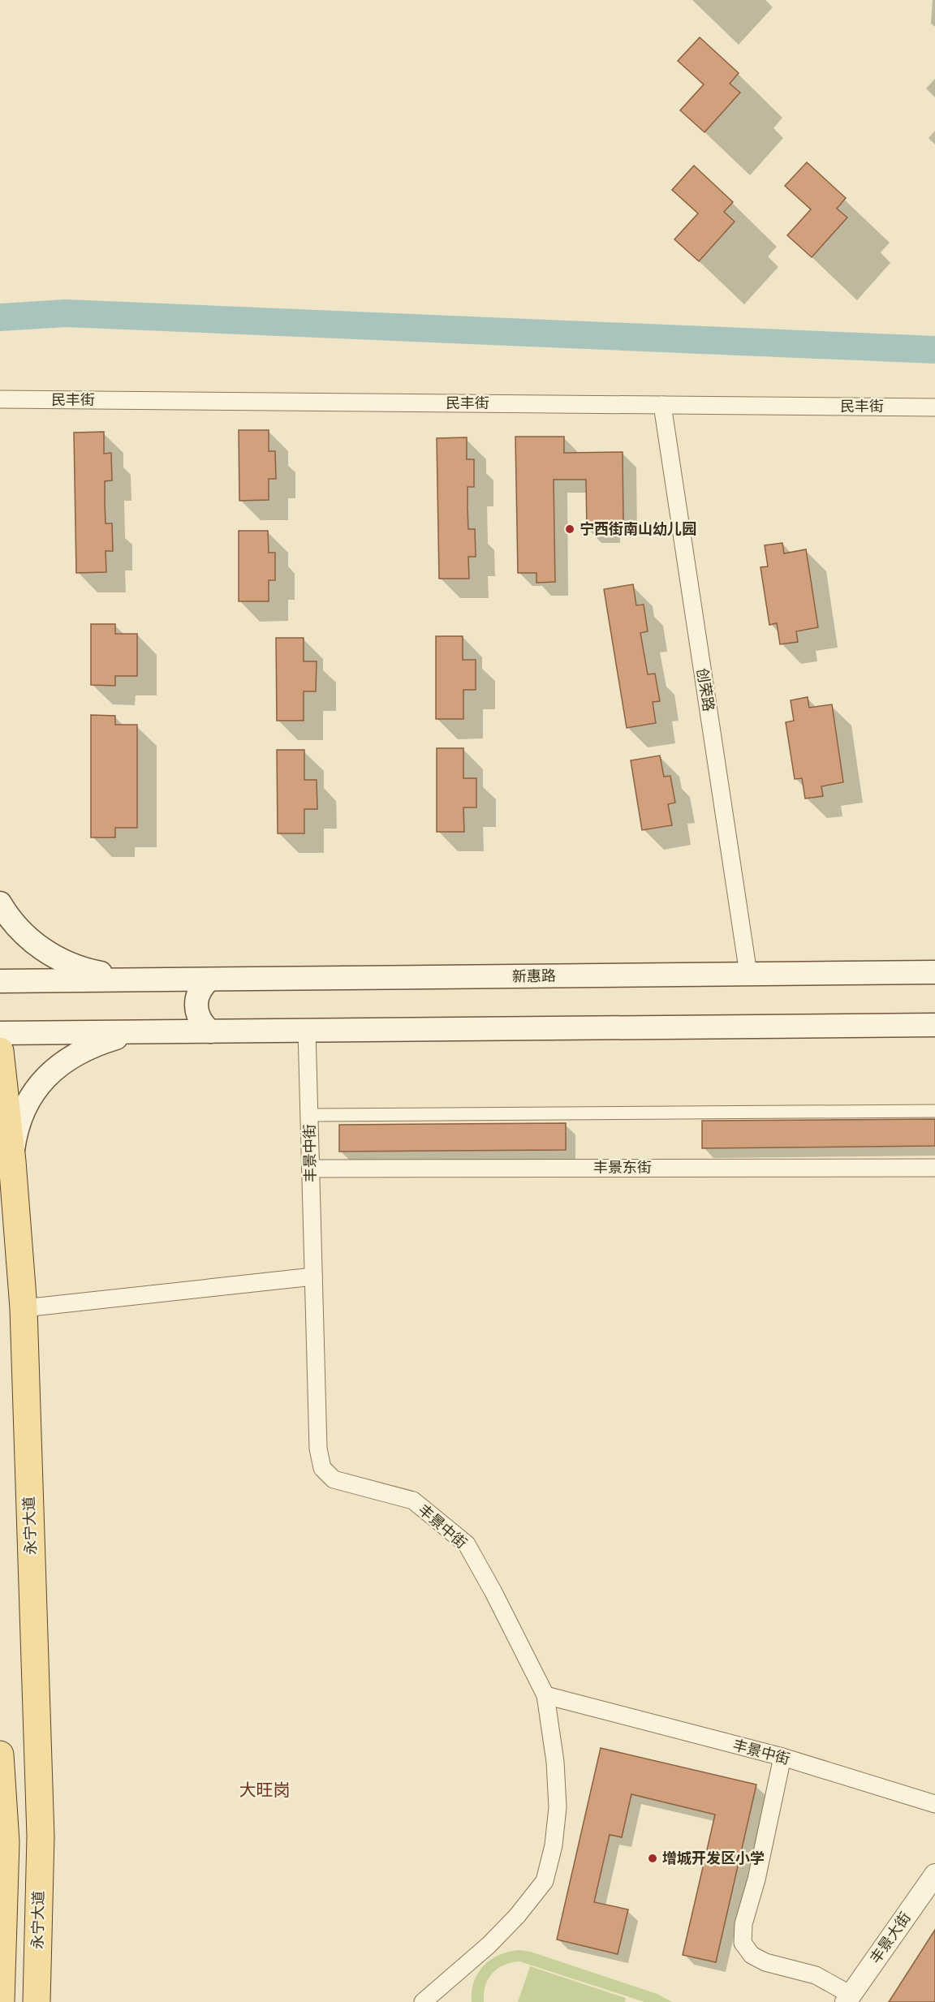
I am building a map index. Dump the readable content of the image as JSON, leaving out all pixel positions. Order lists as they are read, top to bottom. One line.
{"streets":{"main road":["新惠路","永宁大道"],"street":["民丰街","创荣路","丰景中街","丰景东街","丰景大街"]},"crossings":[["民丰街","创荣路"],["创荣路","新惠路"],["丰景中街","丰景东街"]],"districts":["大旺岗"],"places":["宁西街南山幼儿园","增城开发区小学"]}
